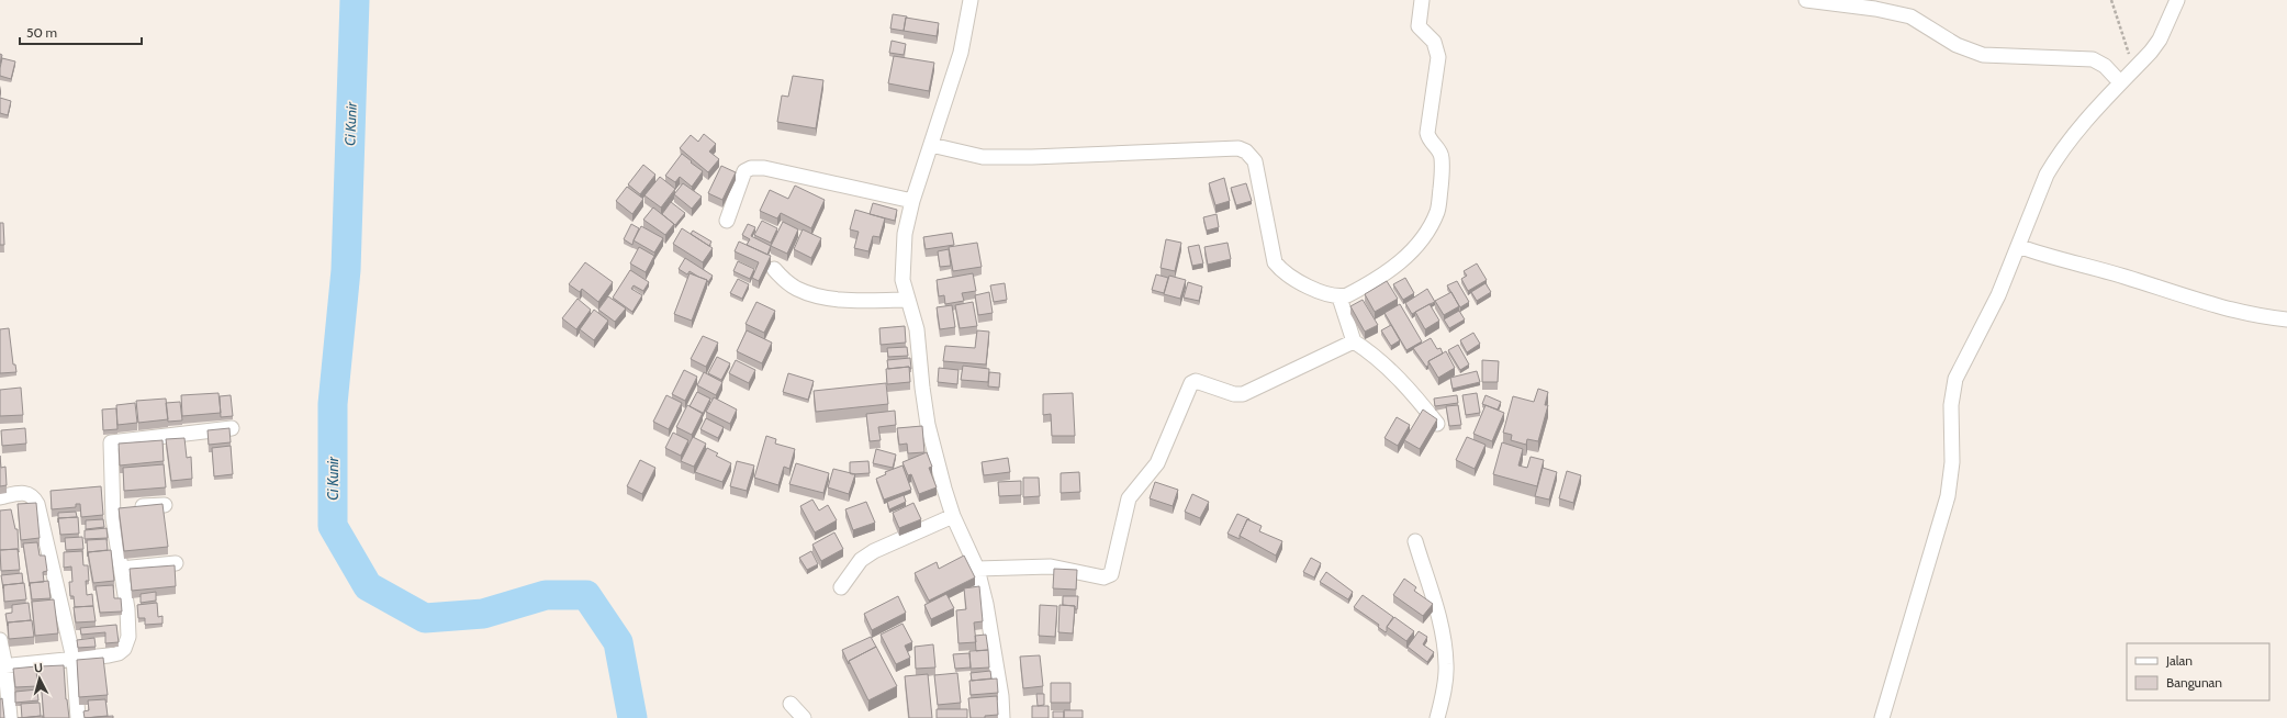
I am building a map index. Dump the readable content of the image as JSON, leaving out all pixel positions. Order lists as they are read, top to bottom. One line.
{"water":["Ci Kunir"],"legend":["Jalan","Bangunan"],"scale_bar":"50 m","north":"top"}
